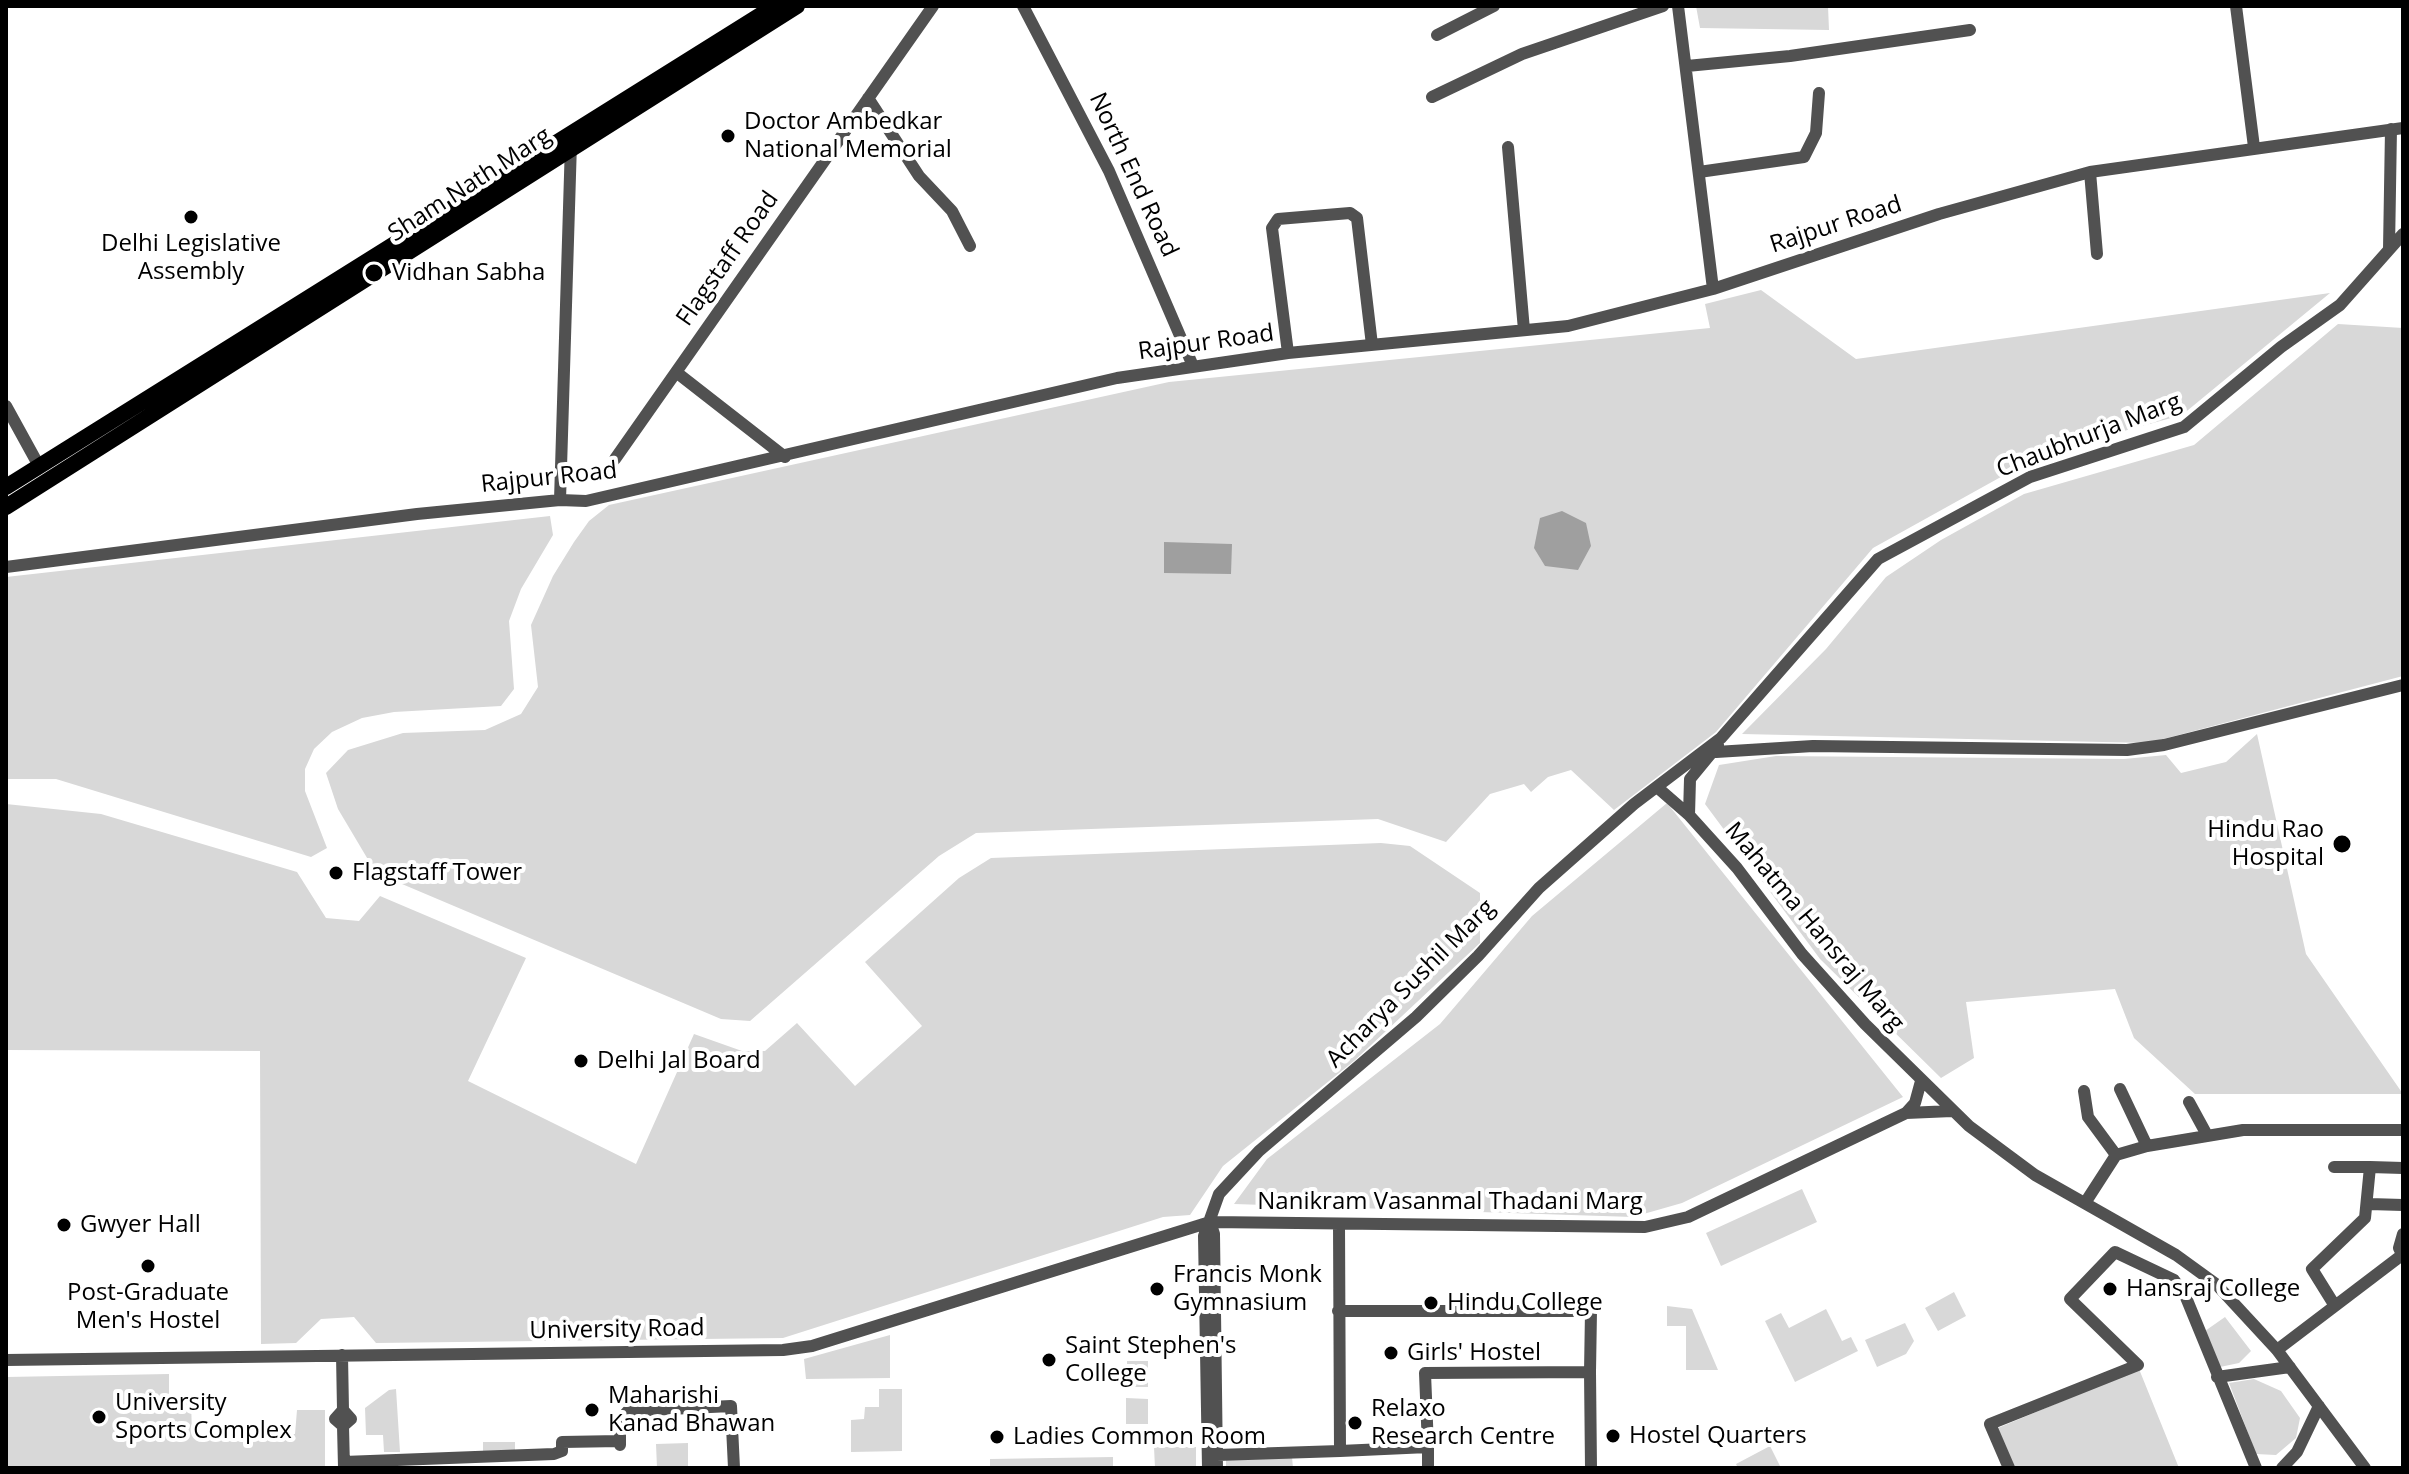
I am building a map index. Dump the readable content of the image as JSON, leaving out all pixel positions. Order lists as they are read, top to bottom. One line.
{"streets":{"main road":["Sham Nath Marg"],"street":["North End Road","Rajpur Road","Flagstaff Road","Chaubhurja Marg","Mahatma Hansraj Marg","Acharya Sushil Marg","Nanikram Vasanmal Thadani Marg","University Road"]},"crossings":[["North End Road","Rajpur Road"],["Chaubhurja Marg","Acharya Sushil Marg"],["Mahatma Hansraj Marg","Acharya Sushil Marg"],["Acharya Sushil Marg","Nanikram Vasanmal Thadani Marg"],["Acharya Sushil Marg","University Road"],["Nanikram Vasanmal Thadani Marg","University Road"]],"places":["Doctor Ambedkar National Memorial","Delhi Legislative Assembly","Vidhan Sabha","Hindu Rao Hospital","Flagstaff Tower","Delhi Jal Board","Gwyer Hall","Post-Graduate Men's Hostel","Francis Monk Gymnasium","Hansraj College","Hindu College","Girls' Hostel","Saint Stephen's College","Maharishi Kanad Bhawan","University Sports Complex","Relaxo Research Centre","Hostel Quarters","Ladies Common Room"]}
